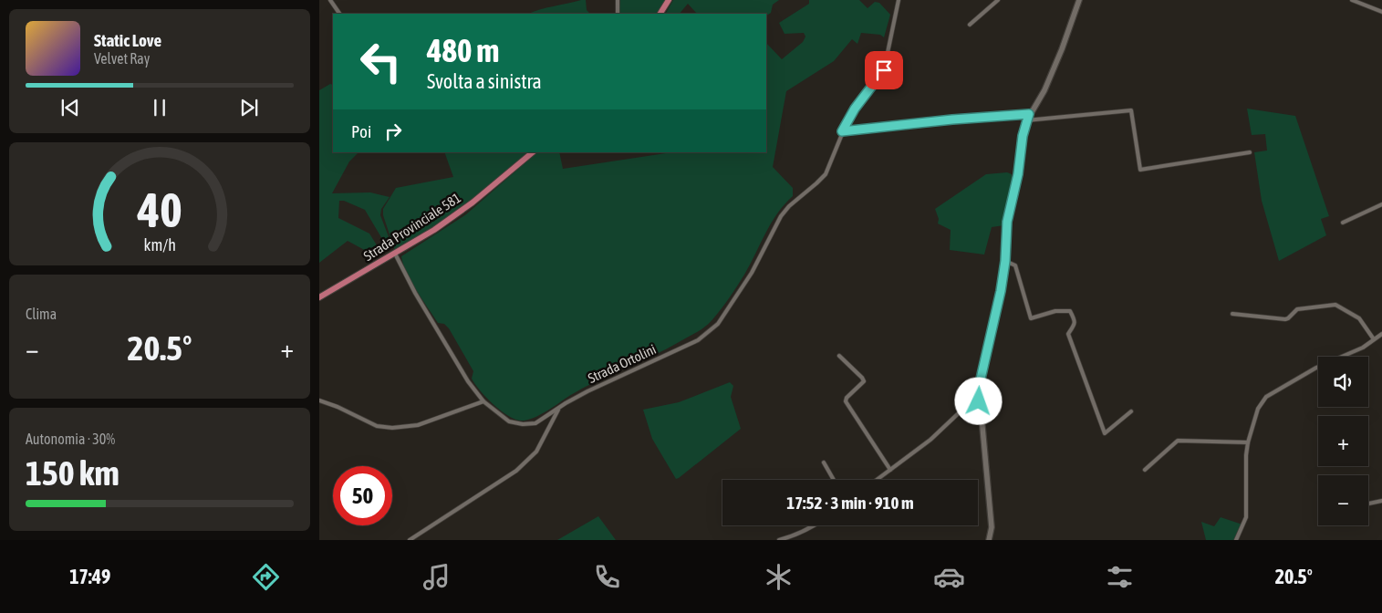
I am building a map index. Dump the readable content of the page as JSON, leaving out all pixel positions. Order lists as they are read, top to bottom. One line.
{"streets":{"main road":["Strada Provinciale 581"],"street":["Strada Ortolini"]},"crossings":[["Strada Provinciale 581","Strada Ortolini"]],"page":{"turn":["480 m","Svolta a sinistra"],"song":["Static Love","Velvet Ray"],"then":"Poi","tile":["Clima",["Autonomia · 30%","150 km"]],"heat":["−","20.5°","+"],"map_buttons":["+","−"],"limit":"50","trip":"17:52 · 3 min · 910 m","tabs":["17:49","20.5°"],"gauge":["40","km/h"]}}
